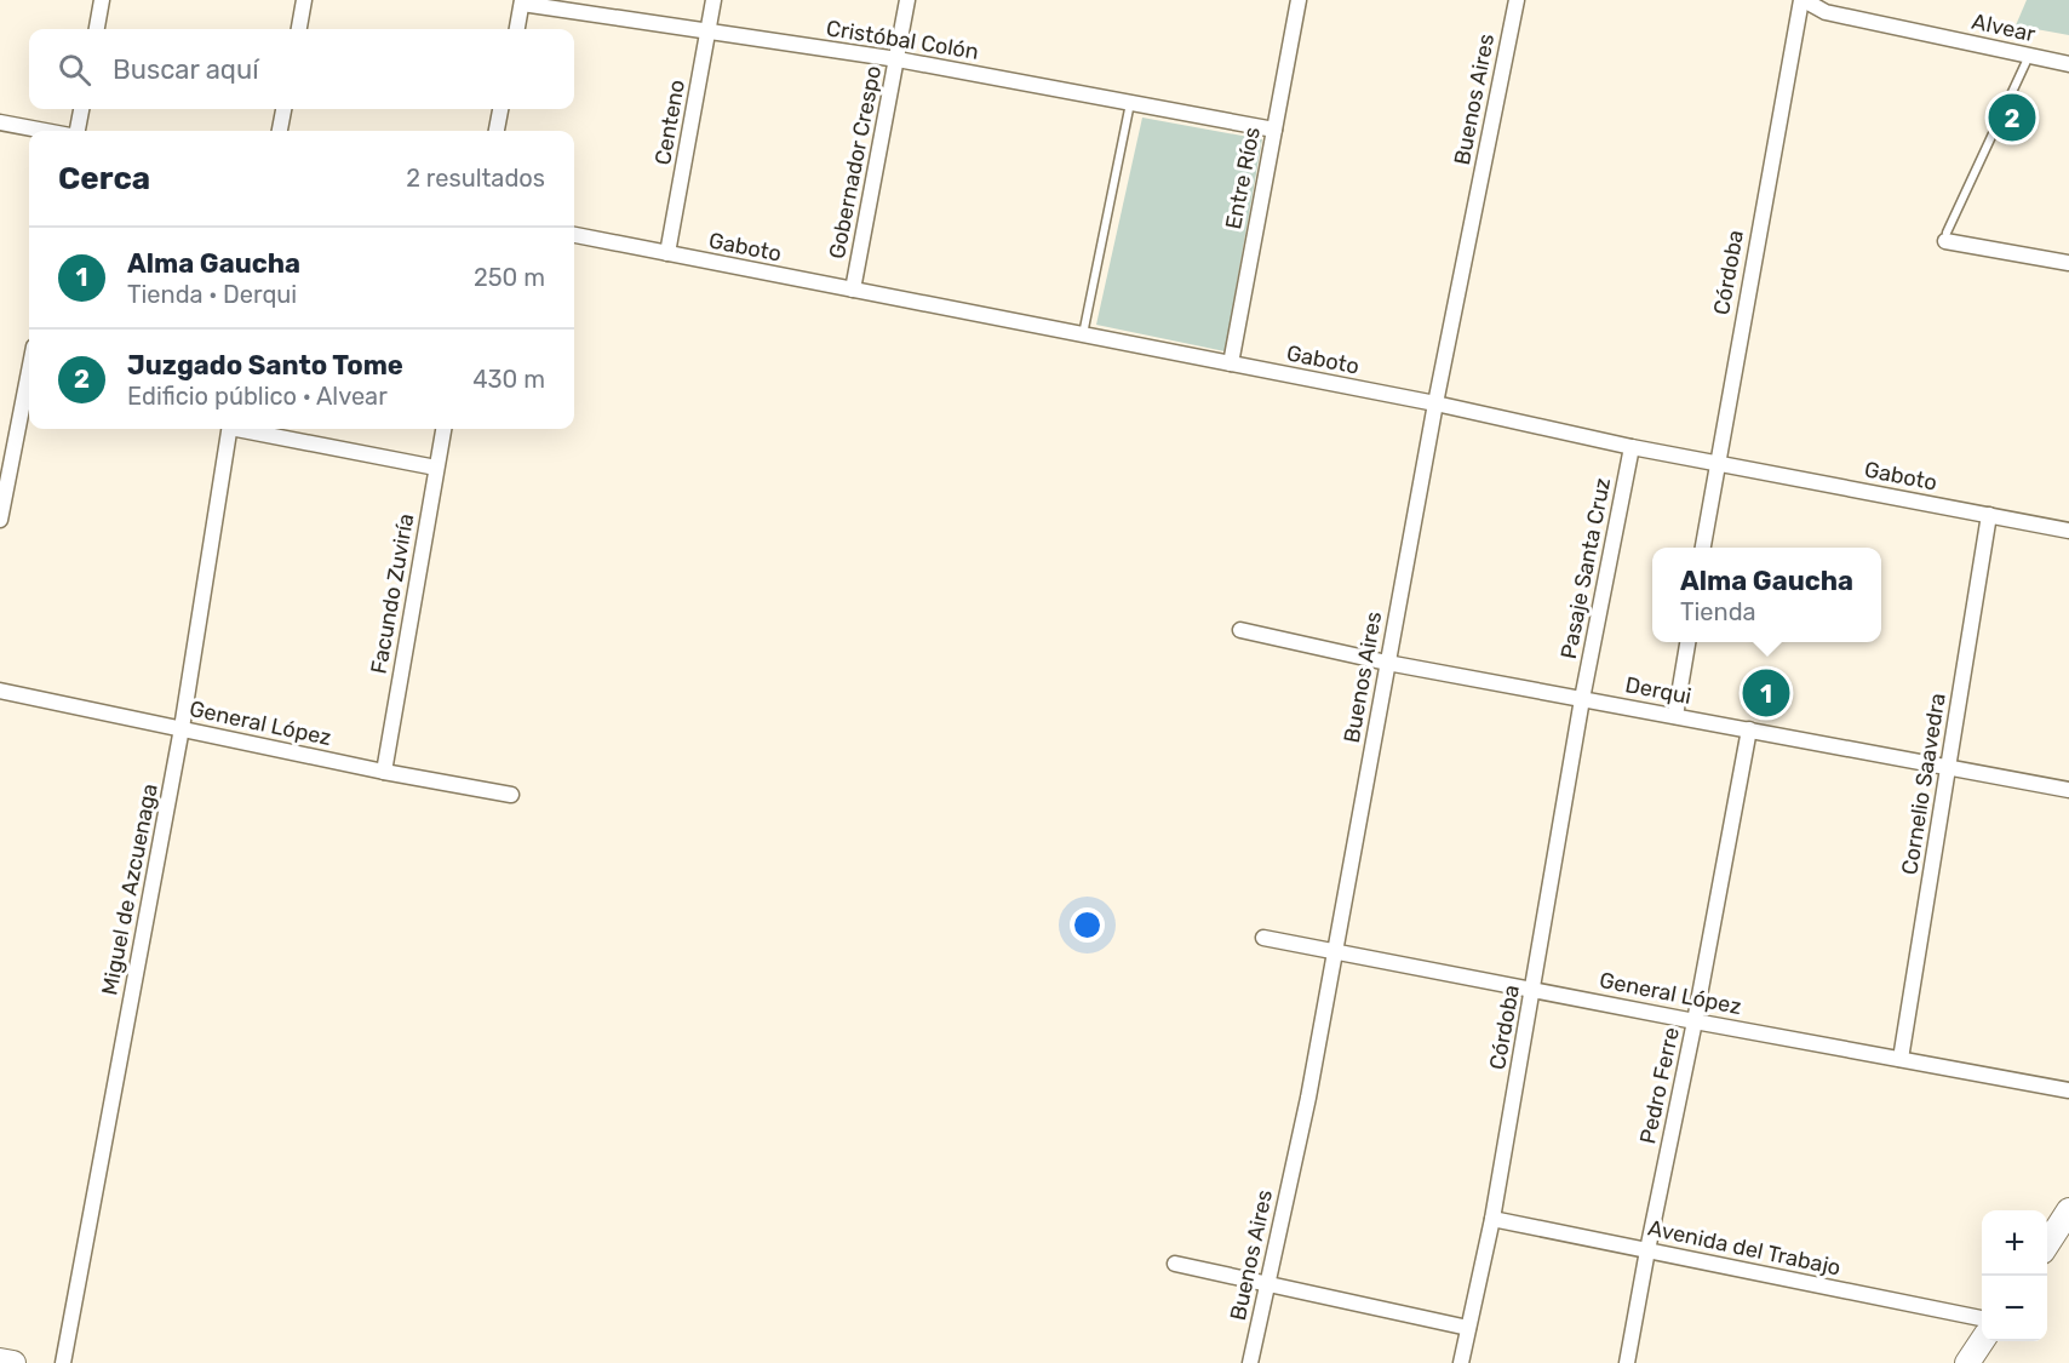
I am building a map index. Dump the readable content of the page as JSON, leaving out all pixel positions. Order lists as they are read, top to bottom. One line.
{"streets":{"street":["Alvear","Cristóbal Colón","Buenos Aires","Centeno","Gobernador Crespo","Entre Ríos","Gaboto","Córdoba","Pasaje Santa Cruz","Facundo Zuviría","Derqui","General López","Cornelio Saavedra","Miguel de Azcuenaga","Pedro Ferre","Avenida del Trabajo"]},"crossings":[["Alvear","Córdoba"],["Cristóbal Colón","Centeno"],["Cristóbal Colón","Gobernador Crespo"],["Cristóbal Colón","Entre Ríos"],["Buenos Aires","Gaboto"],["Buenos Aires","Derqui"],["Buenos Aires","General López"],["Centeno","Gaboto"],["Gobernador Crespo","Gaboto"],["Entre Ríos","Gaboto"],["Gaboto","Córdoba"],["Gaboto","Pasaje Santa Cruz"],["Gaboto","Cornelio Saavedra"],["Córdoba","Pasaje Santa Cruz"],["Córdoba","Derqui"],["Córdoba","General López"],["Córdoba","Avenida del Trabajo"],["Pasaje Santa Cruz","Derqui"],["Facundo Zuviría","General López"],["Derqui","Cornelio Saavedra"],["Derqui","Pedro Ferre"],["General López","Cornelio Saavedra"],["General López","Miguel de Azcuenaga"],["General López","Pedro Ferre"],["Pedro Ferre","Avenida del Trabajo"]],"page":{"search":"Buscar aquí","pins":["2","1"],"heading":["Cerca","2 resultados"],"list":[{"mark":"1","name":"Alma Gaucha","note":"Tienda · Derqui","value":"250 m"},{"mark":"2","name":"Juzgado Santo Tome","note":"Edificio público · Alvear","value":"430 m"}],"popup":["Alma Gaucha","Tienda"],"map_buttons":["+","−"]}}
